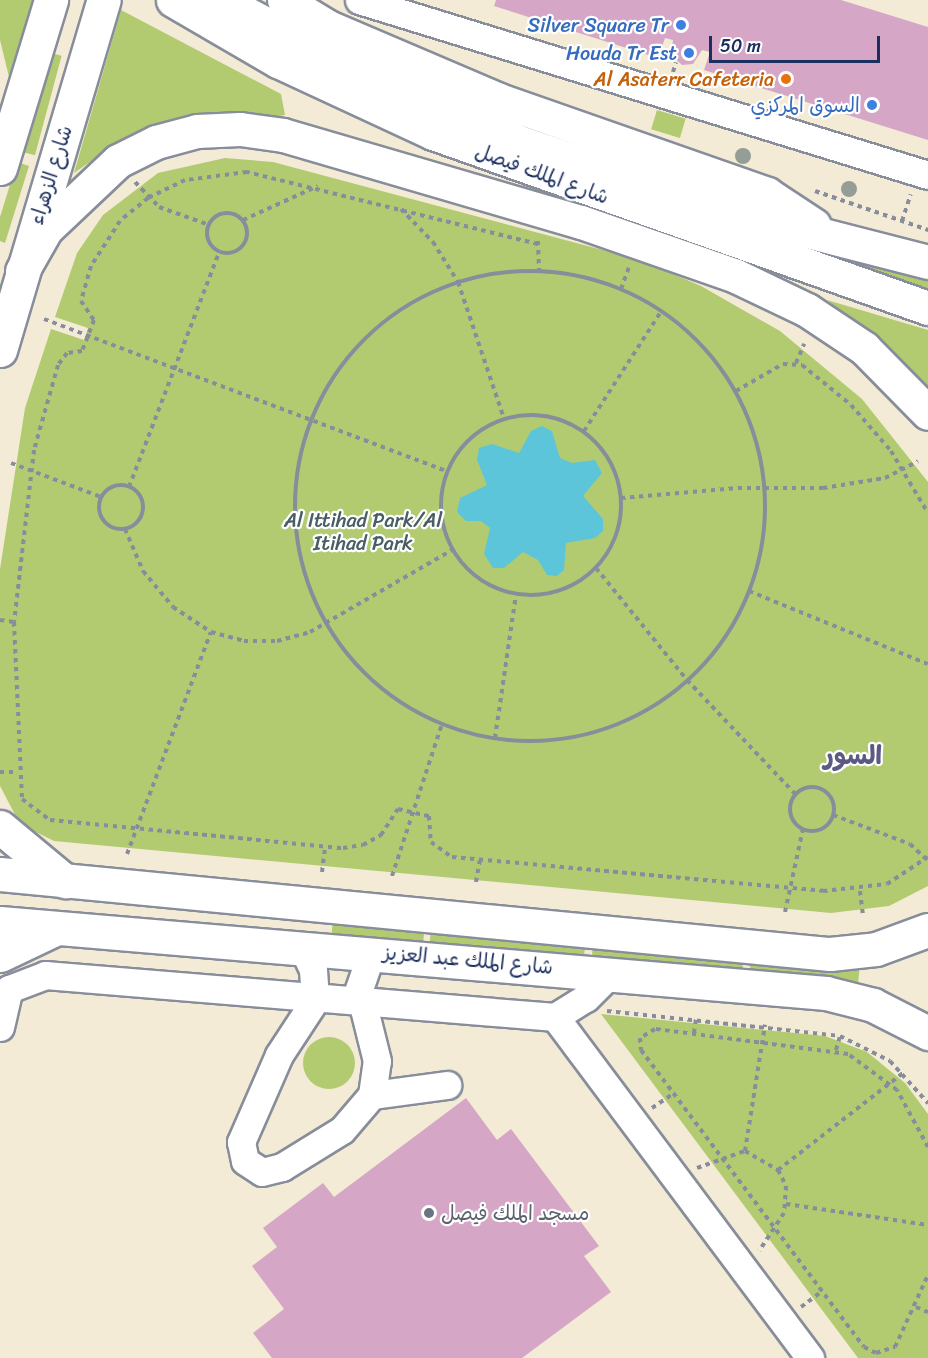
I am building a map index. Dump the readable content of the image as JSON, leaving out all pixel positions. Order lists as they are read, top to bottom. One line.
{"streets":{"main road":["شارع الملك فيصل","شارع الزهراء","شارع الملك عبد العزيز"]},"districts":["السور"],"parks":["Al Ittihad Park/Al Itihad Park"],"places":["Silver Square Tr","Houda Tr Est","Al Asaterr Cafeteria","السوق المركزي","مسجد الملك فيصل"],"scale_bar":"50 m"}
